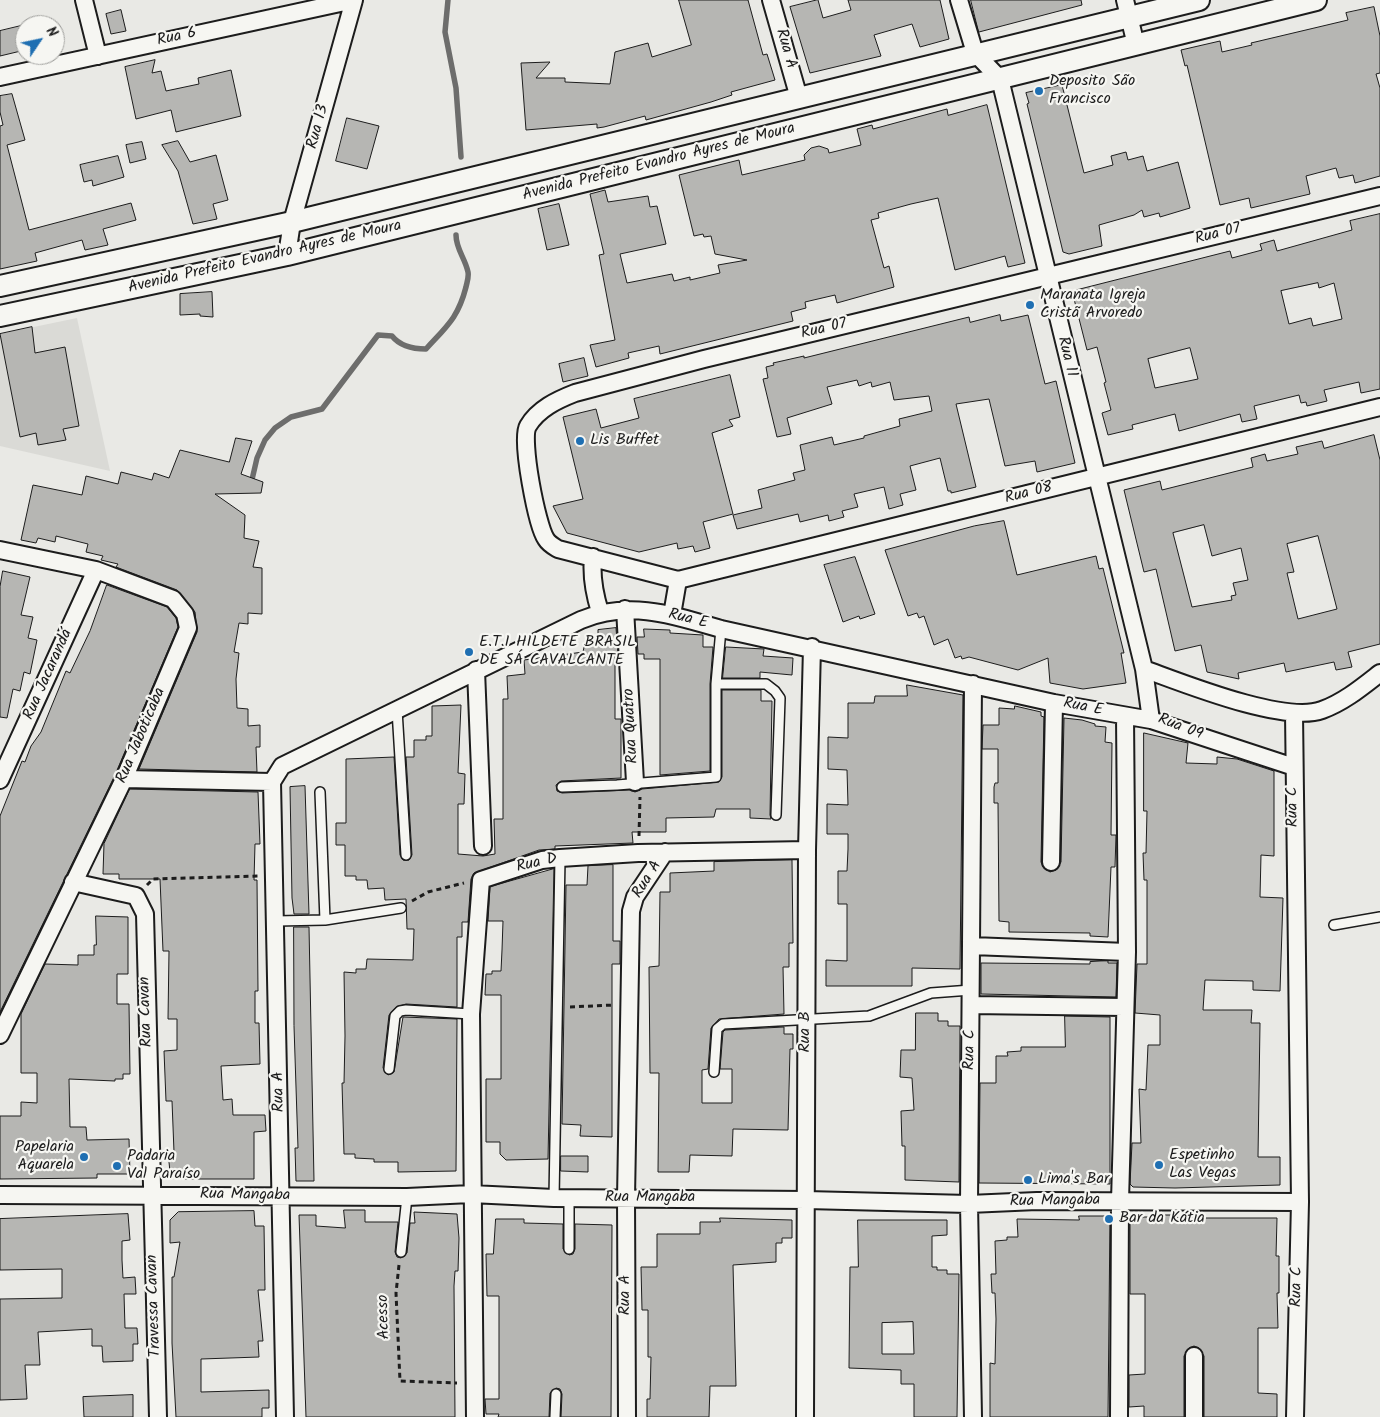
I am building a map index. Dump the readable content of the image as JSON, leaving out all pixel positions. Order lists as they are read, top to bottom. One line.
{"streets":{"street":["Rua 6","Rua A","Rua 13","Avenida Prefeito Evandro Ayres de Moura","Rua 07","Rua 11","Rua 08","Rua E","Rua Jacarandá","Rua Quatro","Rua 09","Rua Jaboticaba","Rua C","Rua D","Rua Cavan","Rua B","Rua Mangaba","Travessa Cavan"],"path":["Acesso"]},"crossings":[["Rua 6","Rua 13"],["Rua A","Avenida Prefeito Evandro Ayres de Moura"],["Rua A","Rua E"],["Rua A","Rua D"],["Rua A","Rua Mangaba"],["Rua 13","Avenida Prefeito Evandro Ayres de Moura"],["Avenida Prefeito Evandro Ayres de Moura","Rua 11"],["Rua 07","Rua 11"],["Rua 07","Rua 08"],["Rua 11","Rua 08"],["Rua 11","Rua 09"],["Rua E","Rua Quatro"],["Rua E","Rua C"],["Rua E","Rua B"],["Rua Jacarandá","Rua Jaboticaba"],["Rua 09","Rua C"],["Rua C","Rua Mangaba"],["Rua D","Rua B"],["Rua Cavan","Rua Mangaba"],["Rua Cavan","Travessa Cavan"],["Rua B","Rua Mangaba"],["Rua Mangaba","Travessa Cavan"]],"places":["Deposito São Francisco","Maranata Igreja Cristã Arvoredo","Lis Buffet","E.T.I HILDETE BRASIL DE SÁ CAVALCANTE","Papelaria Aquarela","Espetinho Las Vegas","Padaria Val Paraíso","Lima's Bar","Bar da Kátia"],"north":"top right"}
